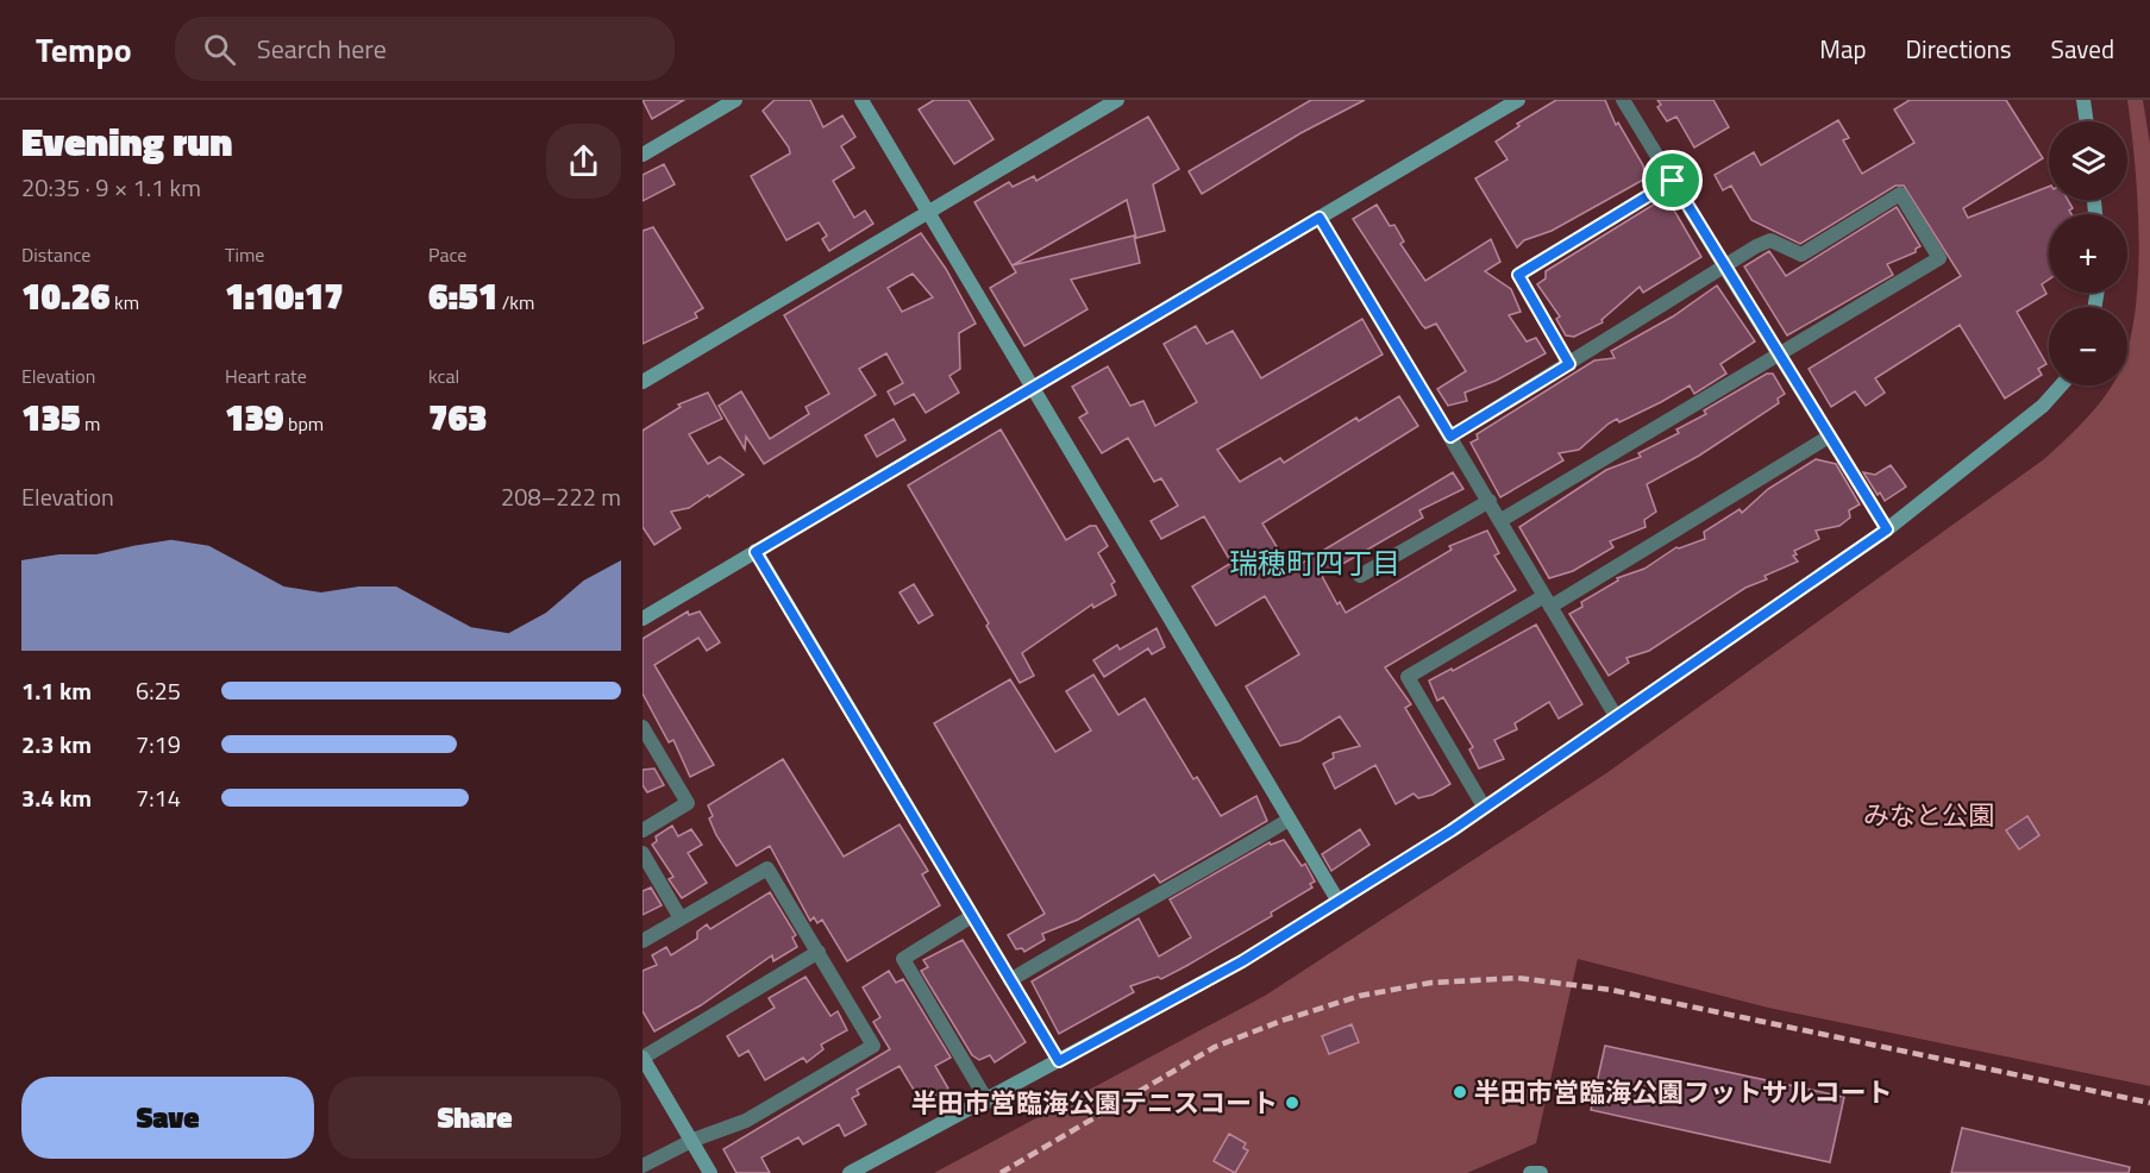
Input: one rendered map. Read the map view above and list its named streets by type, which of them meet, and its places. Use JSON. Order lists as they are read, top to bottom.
{
  "districts": ["瑞穂町四丁目"],
  "parks": ["みなと公園"],
  "places": ["半田市営臨海公園フットサルコート", "半田市営臨海公園テニスコート"],
  "page": {
    "header": "Tempo",
    "search": "Search here",
    "nav": ["Map", "Directions", "Saved"],
    "heading": ["Evening run", "20:35 · 9 × 1.1 km"],
    "map_buttons": ["+", "−"],
    "stats": [
      ["Distance", "10.26 km"],
      ["Time", "1:10:17"],
      ["Pace", "6:51 /km"],
      ["Elevation", "135 m"],
      ["Heart rate", "139 bpm"],
      ["kcal", "763"]
    ],
    "chart": ["Elevation", "208–222 m"],
    "list": [
      {
        "name": "1.1 km",
        "note": "6:25"
      },
      {
        "name": "2.3 km",
        "note": "7:19"
      },
      {
        "name": "3.4 km",
        "note": "7:14"
      }
    ],
    "buttons": ["Save", "Share"]
  }
}
